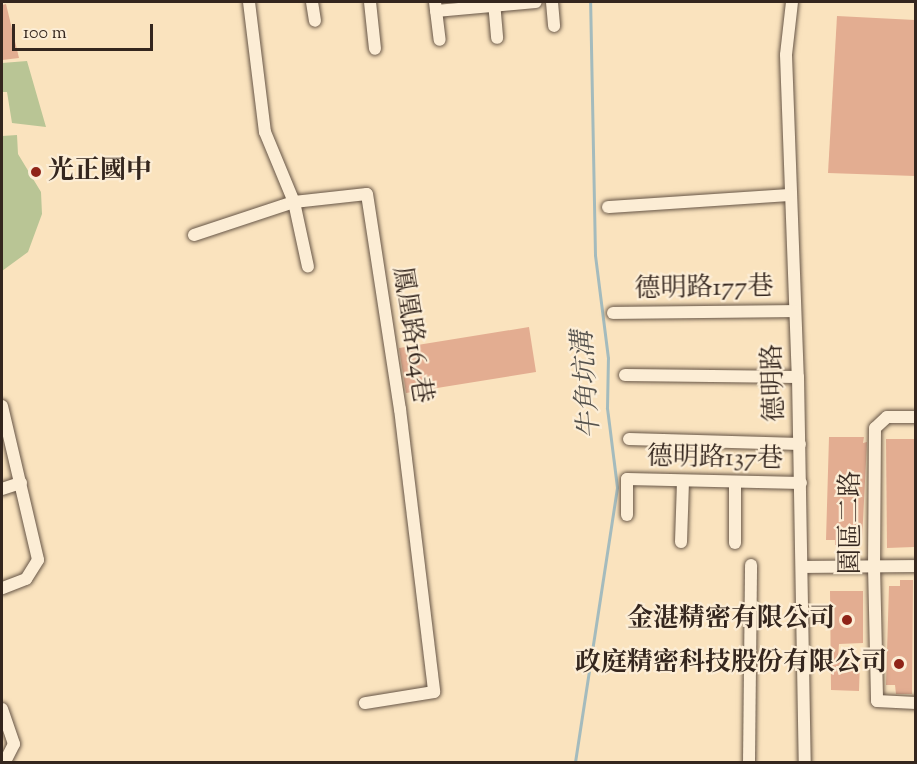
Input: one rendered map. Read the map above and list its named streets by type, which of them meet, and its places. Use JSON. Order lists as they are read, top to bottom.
{
  "streets": {
    "street": [
      "德明路177巷",
      "鳳凰路164巷",
      "德明路",
      "德明路137巷",
      "園區二路"
    ]
  },
  "crossings": [
    ["德明路177巷", "德明路"],
    ["德明路", "德明路137巷"]
  ],
  "water": ["牛角坑溝"],
  "places": ["光正國中", "金湛精密有限公司", "政庭精密科技股份有限公司"],
  "scale_bar": "100 m"
}
